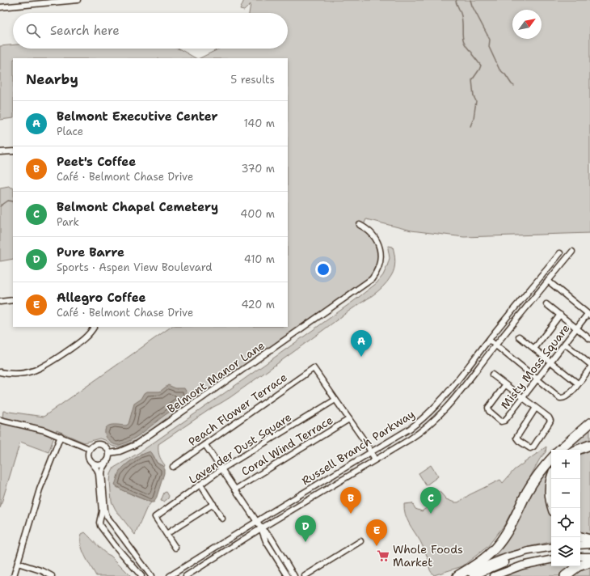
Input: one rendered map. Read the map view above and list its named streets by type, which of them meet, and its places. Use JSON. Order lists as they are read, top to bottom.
{
  "streets": {
    "street": [
      "Misty Moss Square",
      "Belmont Manor Lane",
      "Peach Flower Terrace",
      "Coral Wind Terrace",
      "Russell Branch Parkway",
      "Lavender Dust Square"
    ]
  },
  "crossings": [
    ["Peach Flower Terrace", "Lavender Dust Square"]
  ],
  "places": {
    "supermarket": ["Whole Foods Market"]
  },
  "north": "top right",
  "page": {
    "search": "Search here",
    "heading": ["Nearby", "5 results"],
    "list": [
      {
        "mark": "A",
        "name": "Belmont Executive Center",
        "note": "Place",
        "value": "140 m"
      },
      {
        "mark": "B",
        "name": "Peet's Coffee",
        "note": "Café · Belmont Chase Drive",
        "value": "370 m"
      },
      {
        "mark": "C",
        "name": "Belmont Chapel Cemetery",
        "note": "Park",
        "value": "400 m"
      },
      {
        "mark": "D",
        "name": "Pure Barre",
        "note": "Sports · Aspen View Boulevard",
        "value": "410 m"
      },
      {
        "mark": "E",
        "name": "Allegro Coffee",
        "note": "Café · Belmont Chase Drive",
        "value": "420 m"
      }
    ],
    "pins": [
      "A",
      "B",
      "C",
      "D",
      "E"
    ],
    "map_buttons": ["+", "−"]
  }
}
